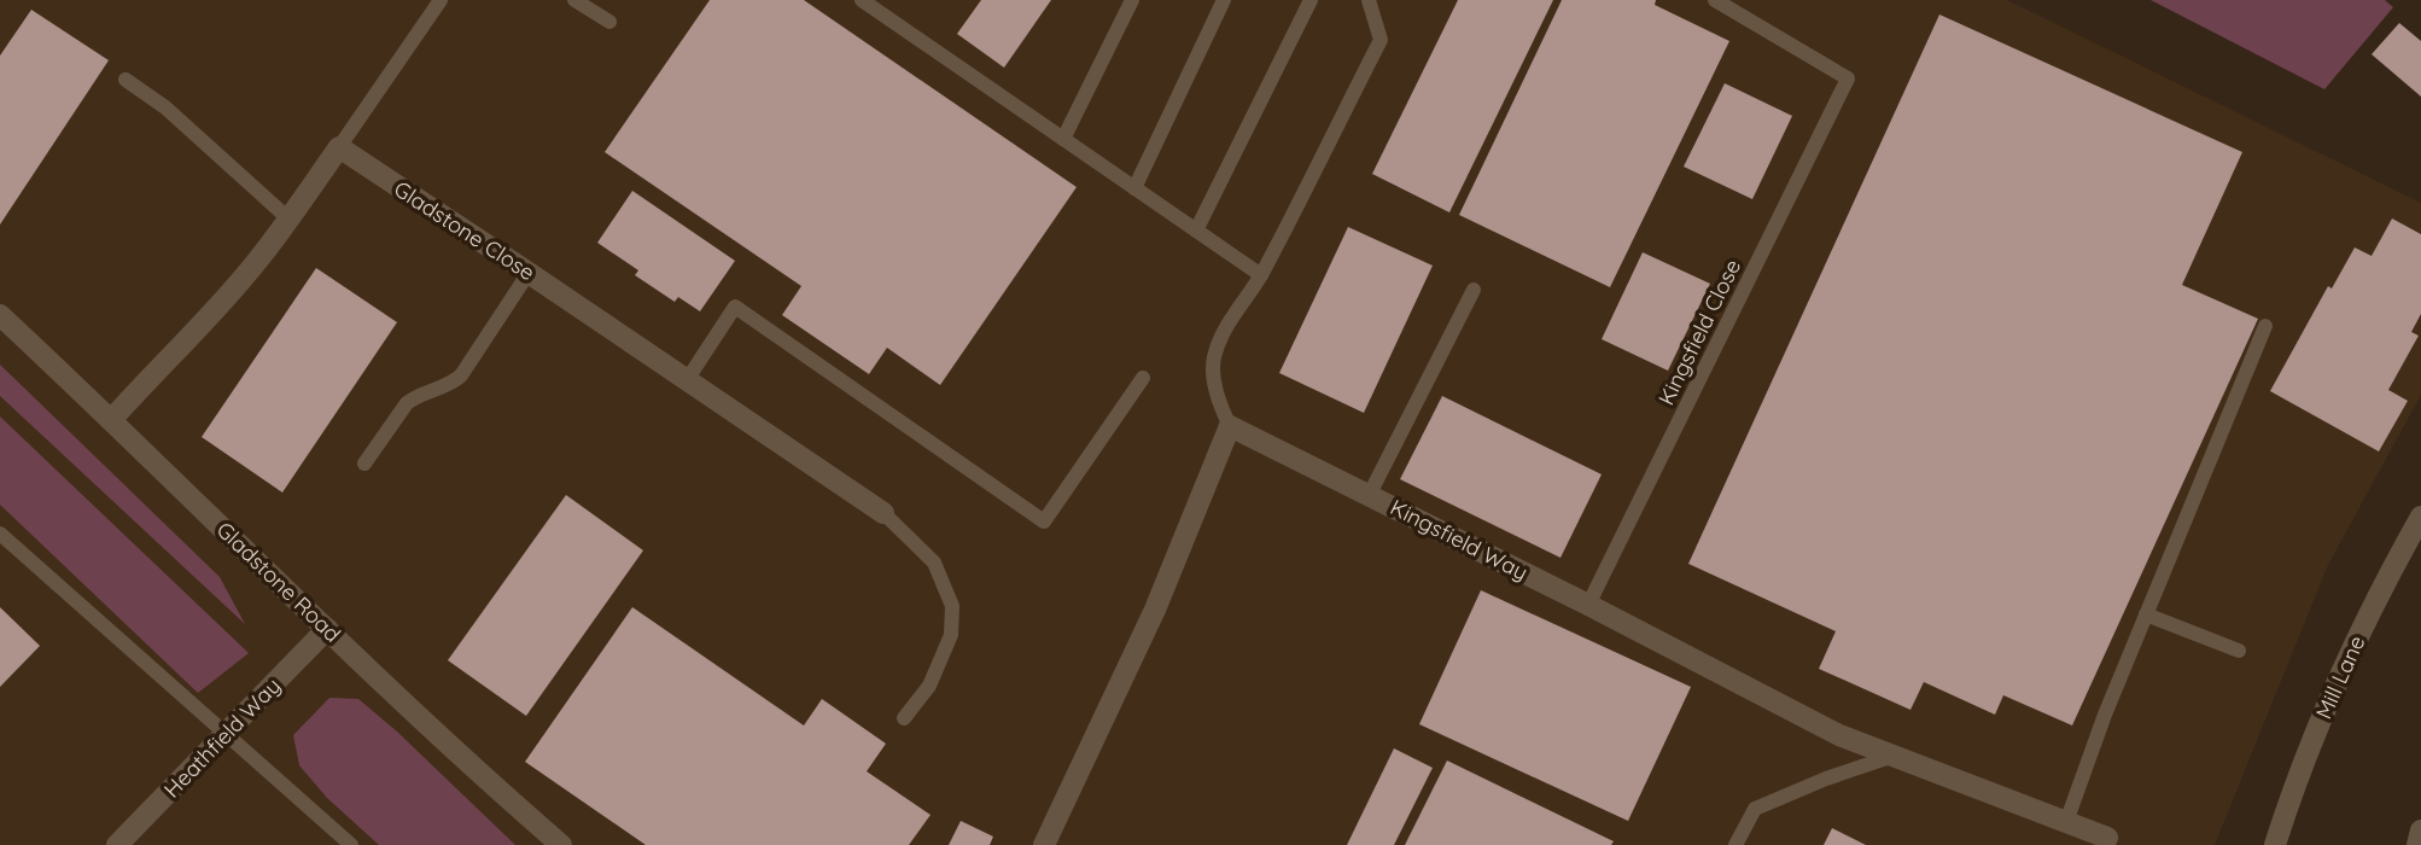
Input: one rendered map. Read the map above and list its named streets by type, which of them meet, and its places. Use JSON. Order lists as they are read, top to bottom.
{
  "streets": {
    "street": [
      "Gladstone Close",
      "Kingsfield Way",
      "Gladstone Road",
      "Mill Lane",
      "Heathfield Way"
    ],
    "lane": ["Kingsfield Close"]
  },
  "crossings": [
    ["Kingsfield Close", "Kingsfield Way"],
    ["Gladstone Road", "Heathfield Way"]
  ]
}
